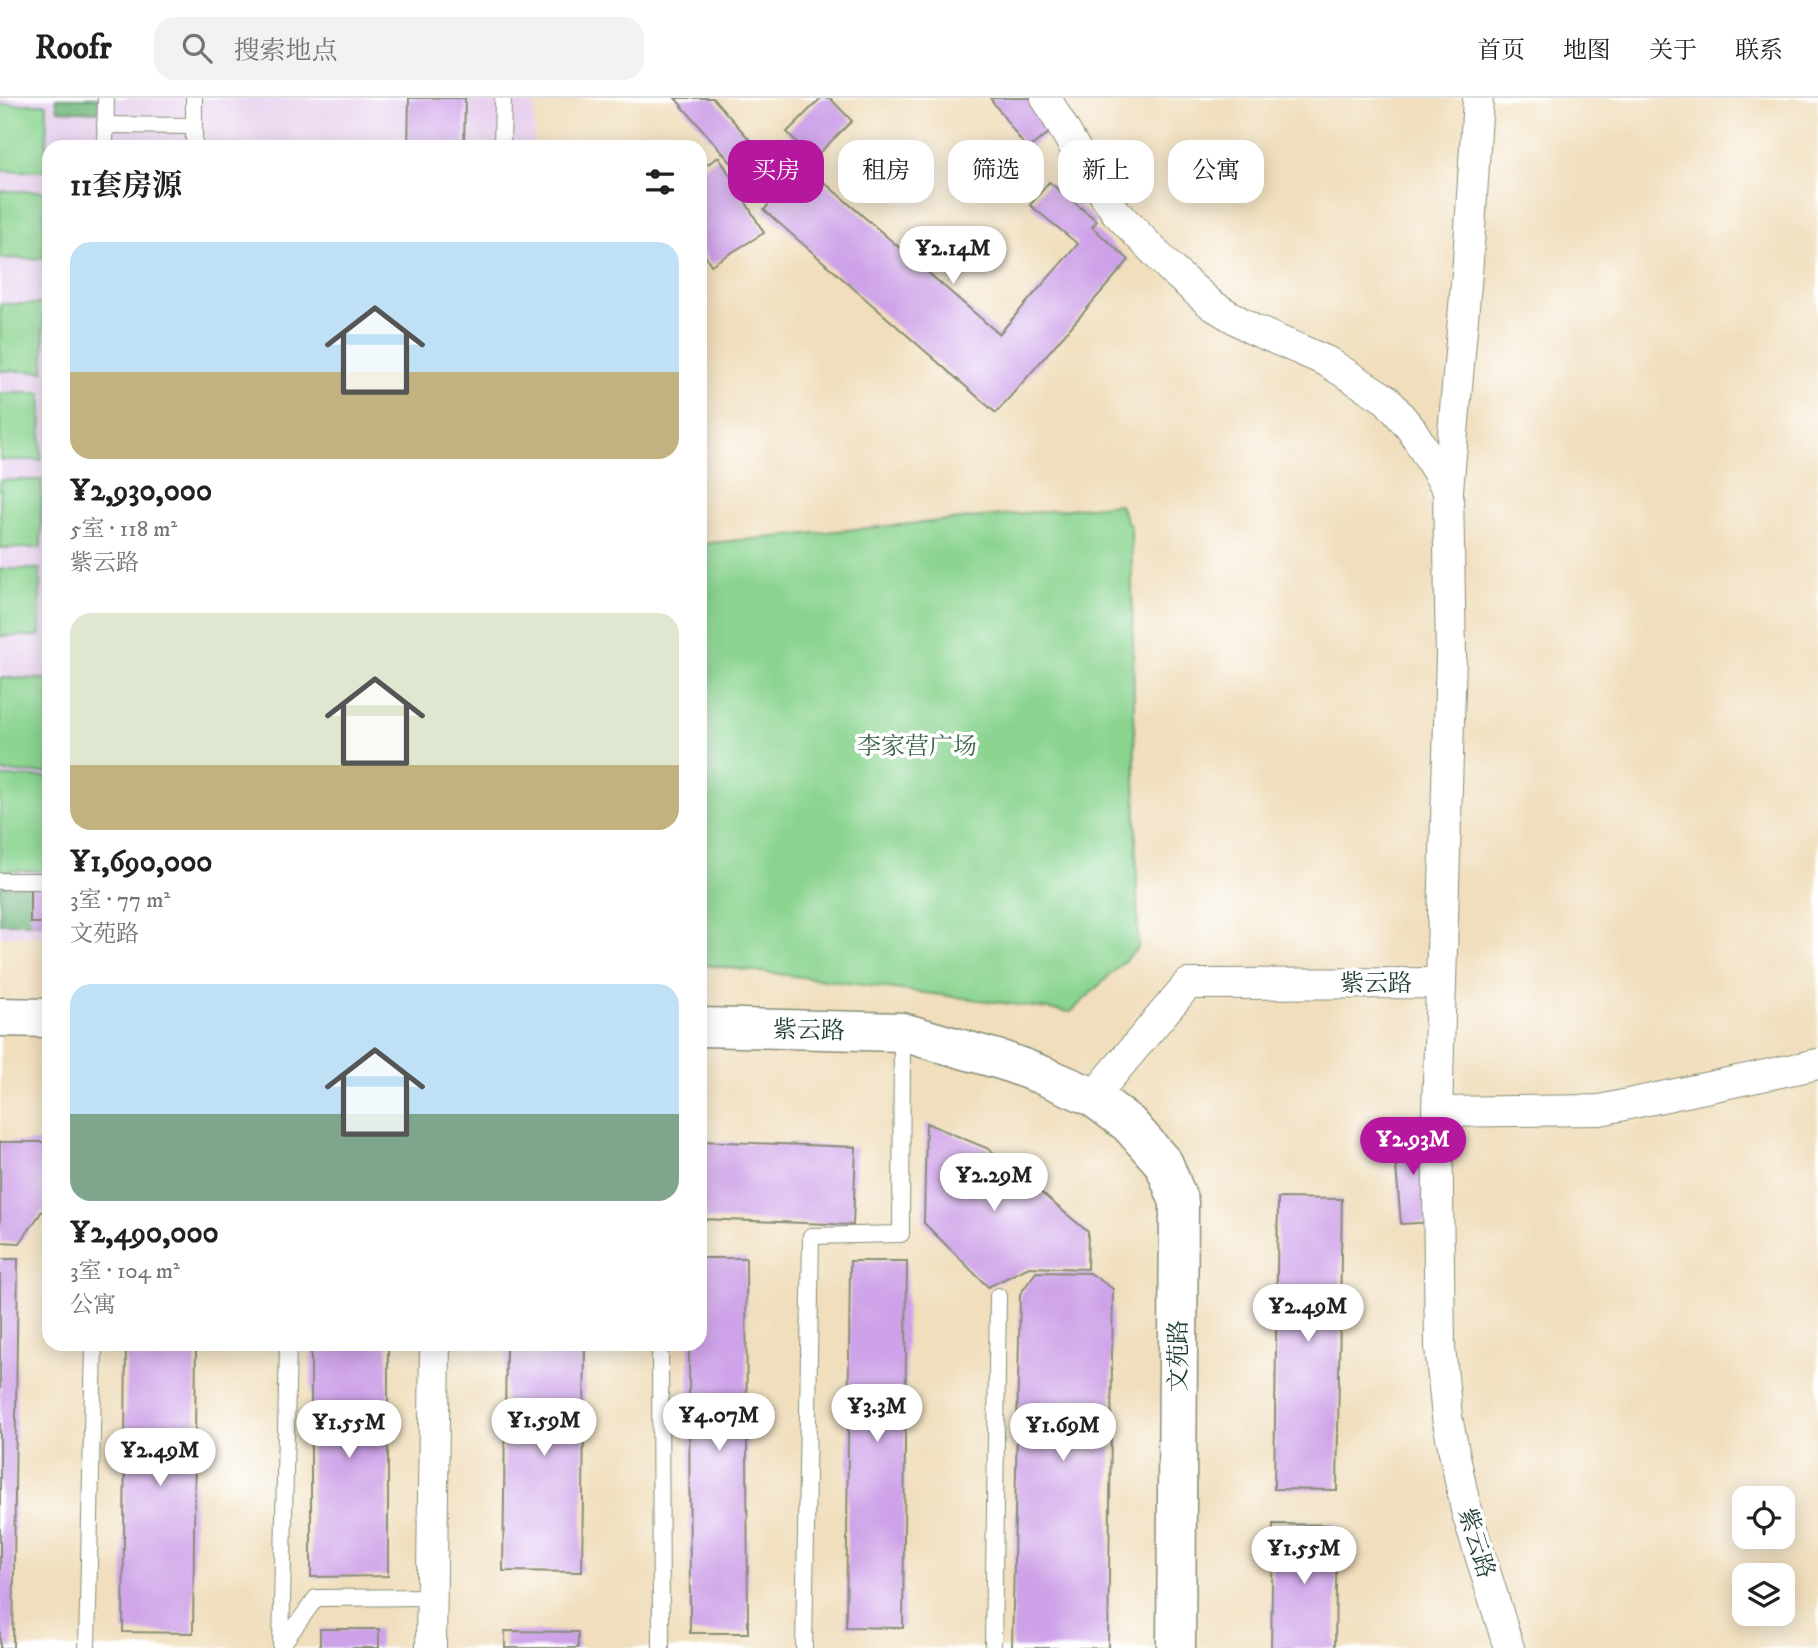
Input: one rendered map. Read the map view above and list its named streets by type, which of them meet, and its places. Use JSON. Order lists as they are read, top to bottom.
{
  "streets": {
    "street": ["紫云路", "文苑路"]
  },
  "crossings": [
    ["紫云路", "文苑路"]
  ],
  "parks": ["李家营广场"],
  "page": {
    "header": "Roofr",
    "search": "搜索地点",
    "nav": [
      "首页",
      "地图",
      "关于",
      "联系"
    ],
    "chip": [
      "买房",
      "租房",
      "筛选",
      "新上",
      "公寓"
    ],
    "heading": "11套房源",
    "list": [
      {
        "name": "¥2,930,000",
        "note": "5室 · 118 m² · 紫云路"
      },
      {
        "name": "¥1,690,000",
        "note": "3室 · 77 m² · 文苑路"
      },
      {
        "name": "¥2,490,000",
        "note": "3室 · 104 m² · 公寓"
      }
    ],
    "price": [
      "¥2.14M",
      "¥2.93M",
      "¥2.29M",
      "¥2.49M",
      "¥3.3M",
      "¥4.07M",
      "¥1.59M",
      "¥1.55M",
      "¥1.69M",
      "¥2.49M",
      "¥1.55M"
    ]
  }
}
